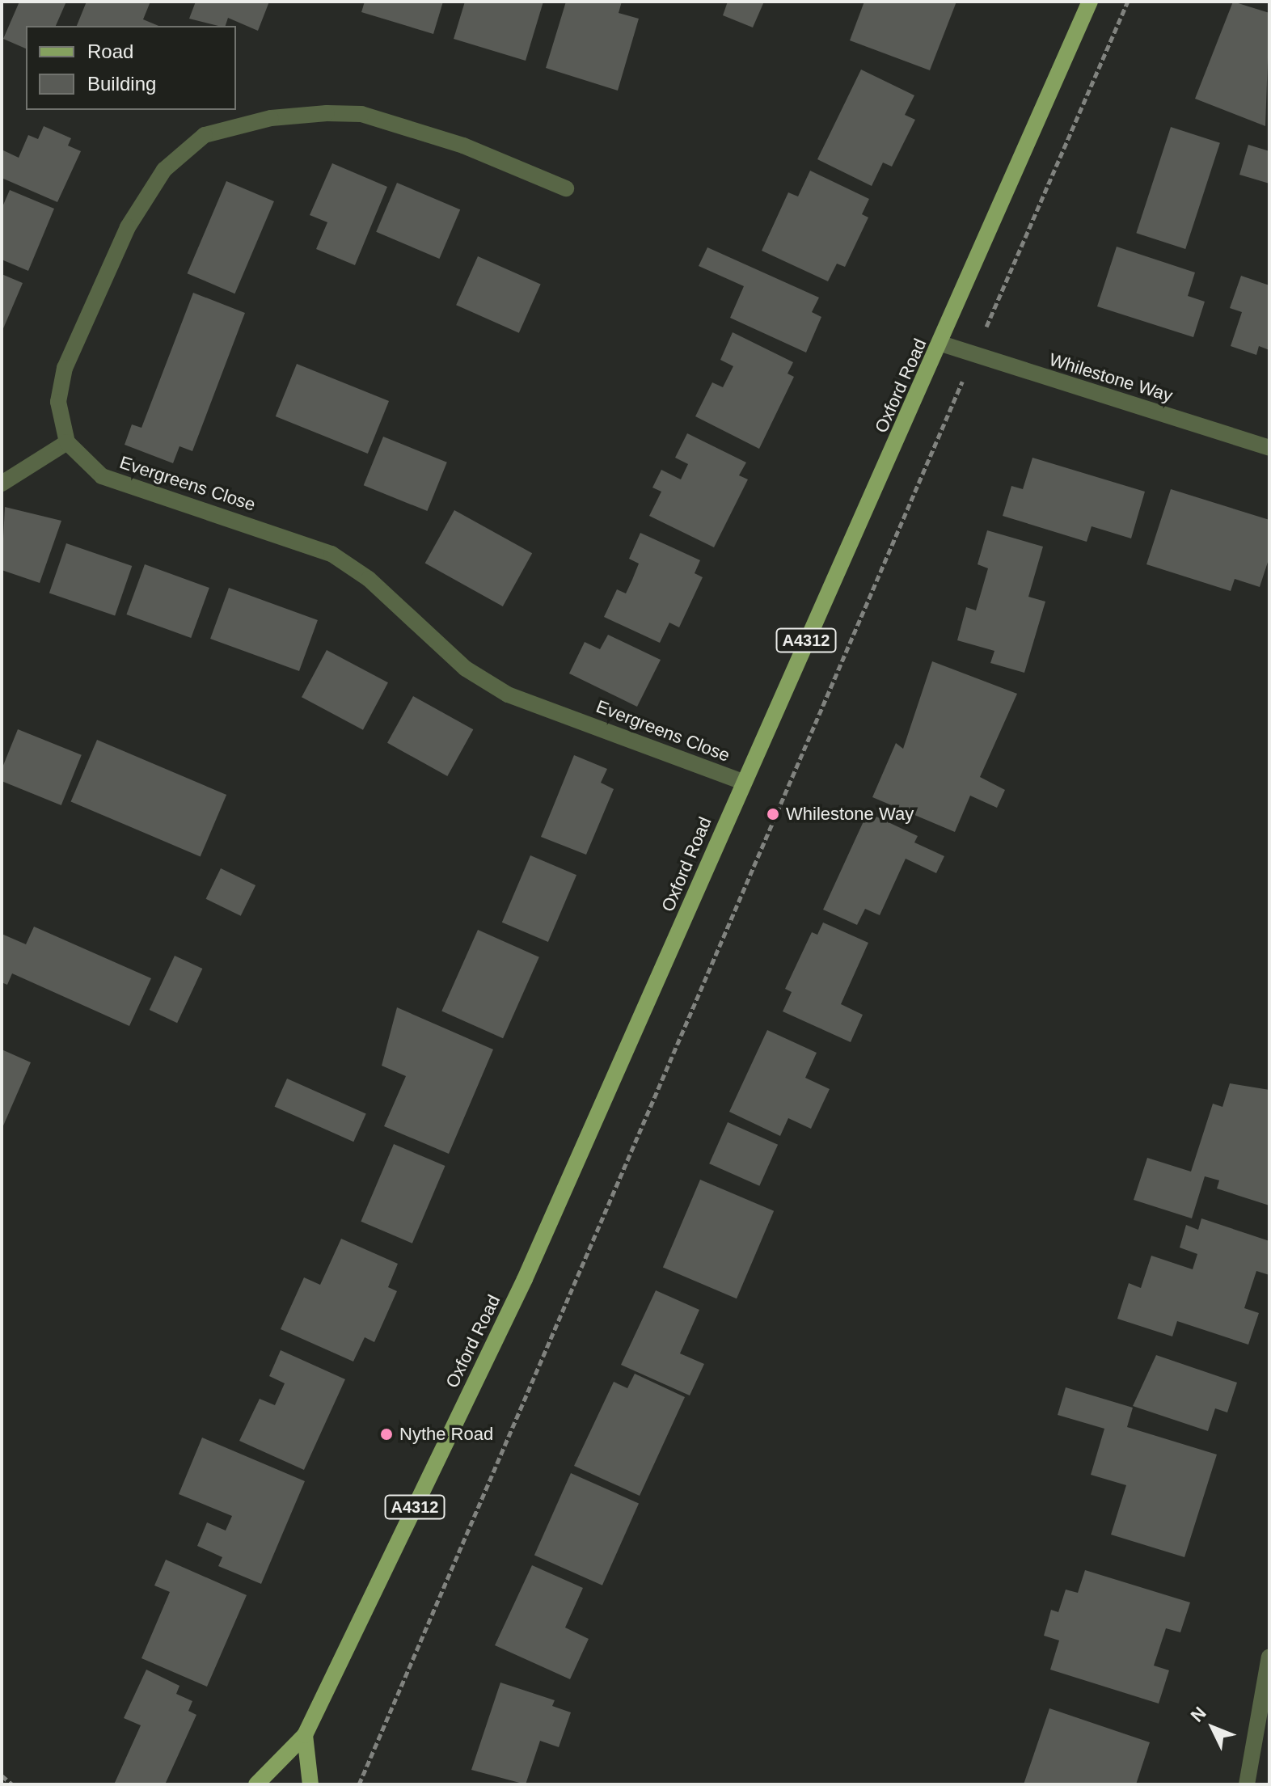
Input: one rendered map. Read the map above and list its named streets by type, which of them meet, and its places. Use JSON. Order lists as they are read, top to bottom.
{
  "streets": {
    "main road": ["Oxford Road", "A4312"],
    "street": ["Whilestone Way", "Evergreens Close"]
  },
  "crossings": [
    ["Whilestone Way", "Oxford Road"],
    ["Oxford Road", "Evergreens Close"]
  ],
  "places": ["Whilestone Way", "Nythe Road"],
  "legend": ["Road", "Building"],
  "north": "top left"
}
